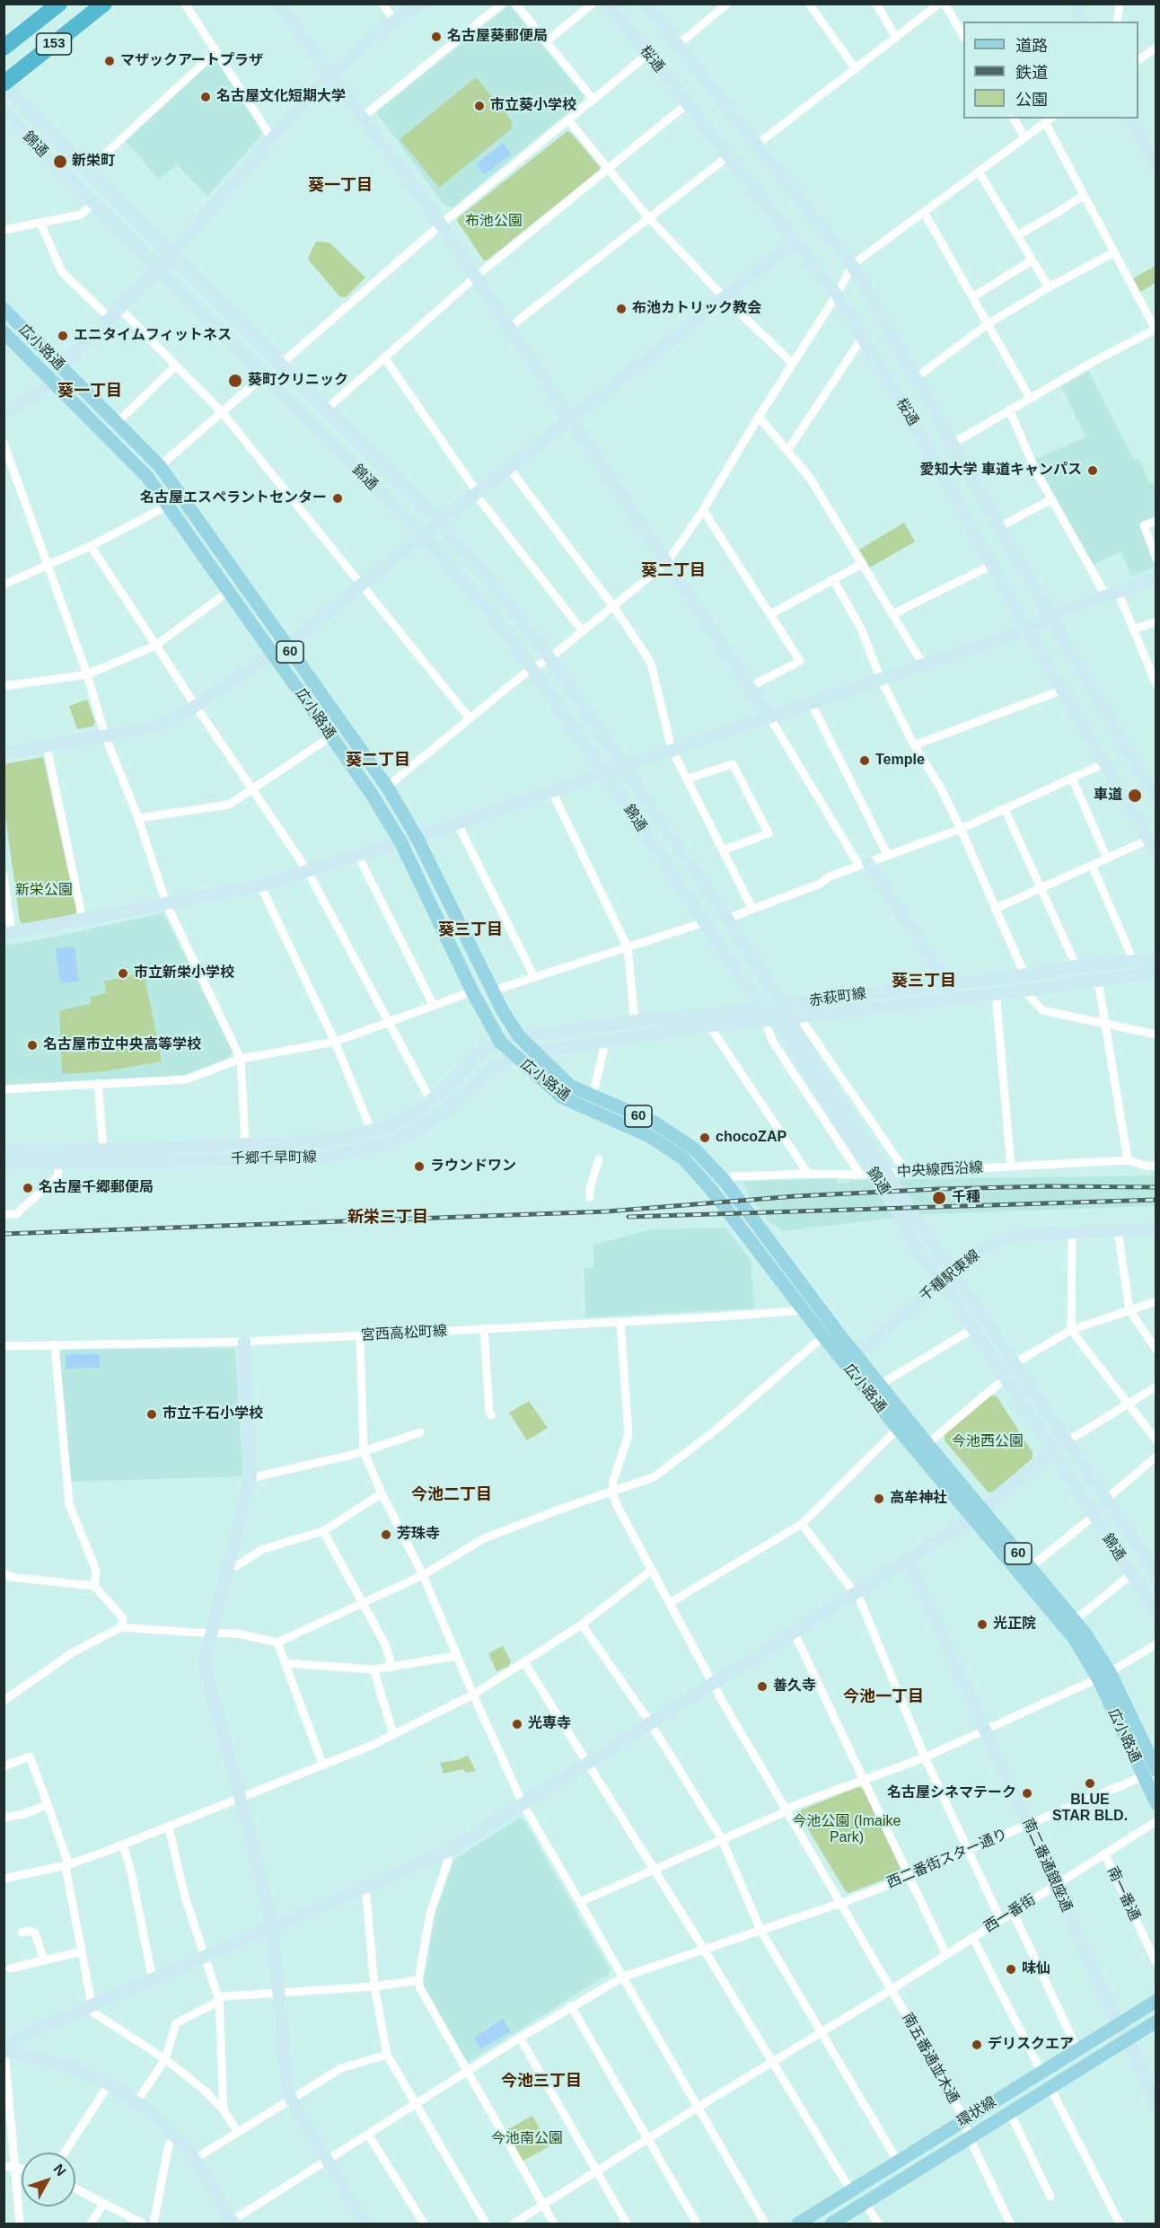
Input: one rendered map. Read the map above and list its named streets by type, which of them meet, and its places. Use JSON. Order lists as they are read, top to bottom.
{
  "streets": {
    "highway": ["153"],
    "main road": ["広小路通", "60", "環状線"],
    "street": [
      "桜通",
      "錦通",
      "赤萩町線",
      "千郷千早町線",
      "中央線西沿線",
      "千種駅東線",
      "宮西高松町線",
      "西二番街スター通り",
      "南二番通銀座通",
      "南一番通",
      "西一番街",
      "南五番通並木通"
    ]
  },
  "crossings": [
    ["153", "錦通"],
    ["錦通", "赤萩町線"],
    ["錦通", "千種駅東線"],
    ["広小路通", "赤萩町線"],
    ["広小路通", "千郷千早町線"],
    ["広小路通", "中央線西沿線"],
    ["広小路通", "千種駅東線"],
    ["広小路通", "宮西高松町線"],
    ["広小路通", "西二番街スター通り"],
    ["赤萩町線", "千郷千早町線"],
    ["西二番街スター通り", "南二番通銀座通"],
    ["西二番街スター通り", "南五番通並木通"],
    ["南二番通銀座通", "西一番街"],
    ["南二番通銀座通", "環状線"],
    ["南一番通", "西一番街"],
    ["西一番街", "南五番通並木通"],
    ["南五番通並木通", "環状線"]
  ],
  "districts": [
    "葵一丁目",
    "葵一丁目",
    "葵二丁目",
    "葵二丁目",
    "葵三丁目",
    "葵三丁目",
    "新栄三丁目",
    "今池二丁目",
    "今池一丁目",
    "今池三丁目"
  ],
  "parks": [
    "布池公園",
    "新栄公園",
    "今池西公園",
    "今池公園 (Imaike Park)",
    "今池南公園"
  ],
  "places": [
    "名古屋葵郵便局",
    "マザックアートプラザ",
    "名古屋文化短期大学",
    "市立葵小学校",
    "新栄町",
    "布池カトリック教会",
    "エニタイムフィットネス",
    "葵町クリニック",
    "愛知大学 車道キャンパス",
    "名古屋エスペラントセンター",
    "Temple",
    "車道",
    "市立新栄小学校",
    "名古屋市立中央高等学校",
    "chocoZAP",
    "ラウンドワン",
    "名古屋千郷郵便局",
    "千種",
    "市立千石小学校",
    "高牟神社",
    "芳珠寺",
    "光正院",
    "善久寺",
    "光専寺",
    "BLUE STAR BLD.",
    "名古屋シネマテーク",
    "味仙",
    "デリスクエア"
  ],
  "legend": ["道路", "鉄道", "公園"],
  "north": "top right"
}
